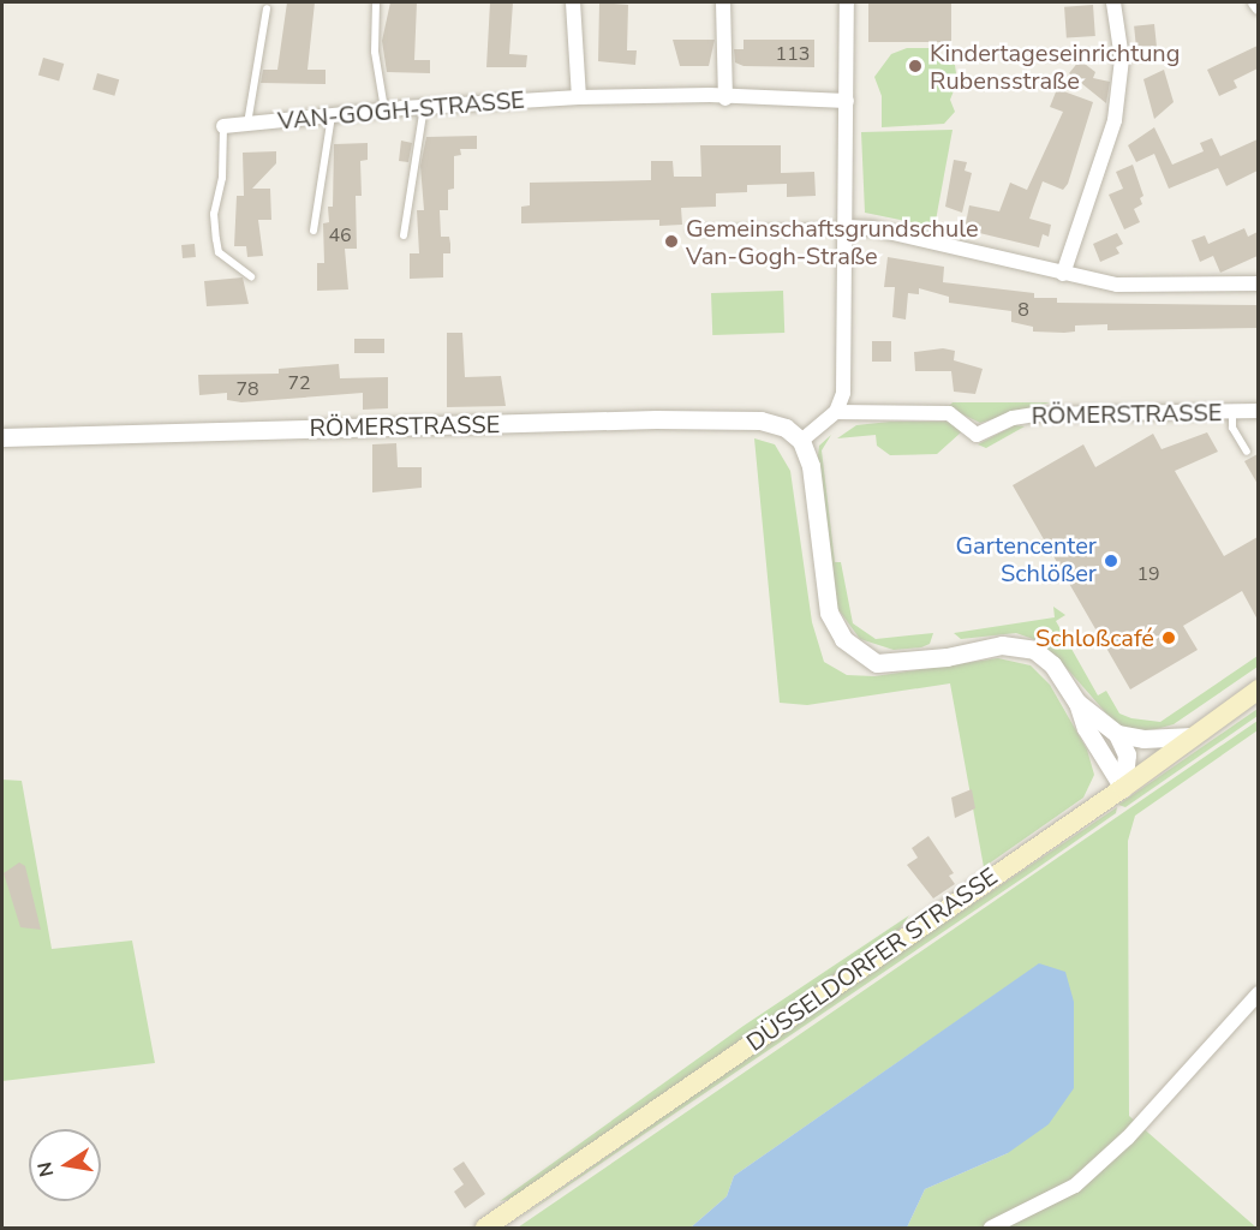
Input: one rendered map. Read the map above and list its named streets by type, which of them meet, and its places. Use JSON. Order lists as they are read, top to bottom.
{
  "streets": {
    "main road": ["DÜSSELDORFER STRASSE"],
    "street": ["VAN-GOGH-STRASSE", "RÖMERSTRASSE"]
  },
  "places": [
    "Kindertageseinrichtung Rubensstraße",
    "Gemeinschaftsgrundschule Van-Gogh-Straße",
    "Gartencenter Schlößer",
    "Schloßcafé"
  ],
  "house_numbers": [
    "113",
    "46",
    "8",
    "72",
    "78",
    "19"
  ],
  "north": "left"
}
